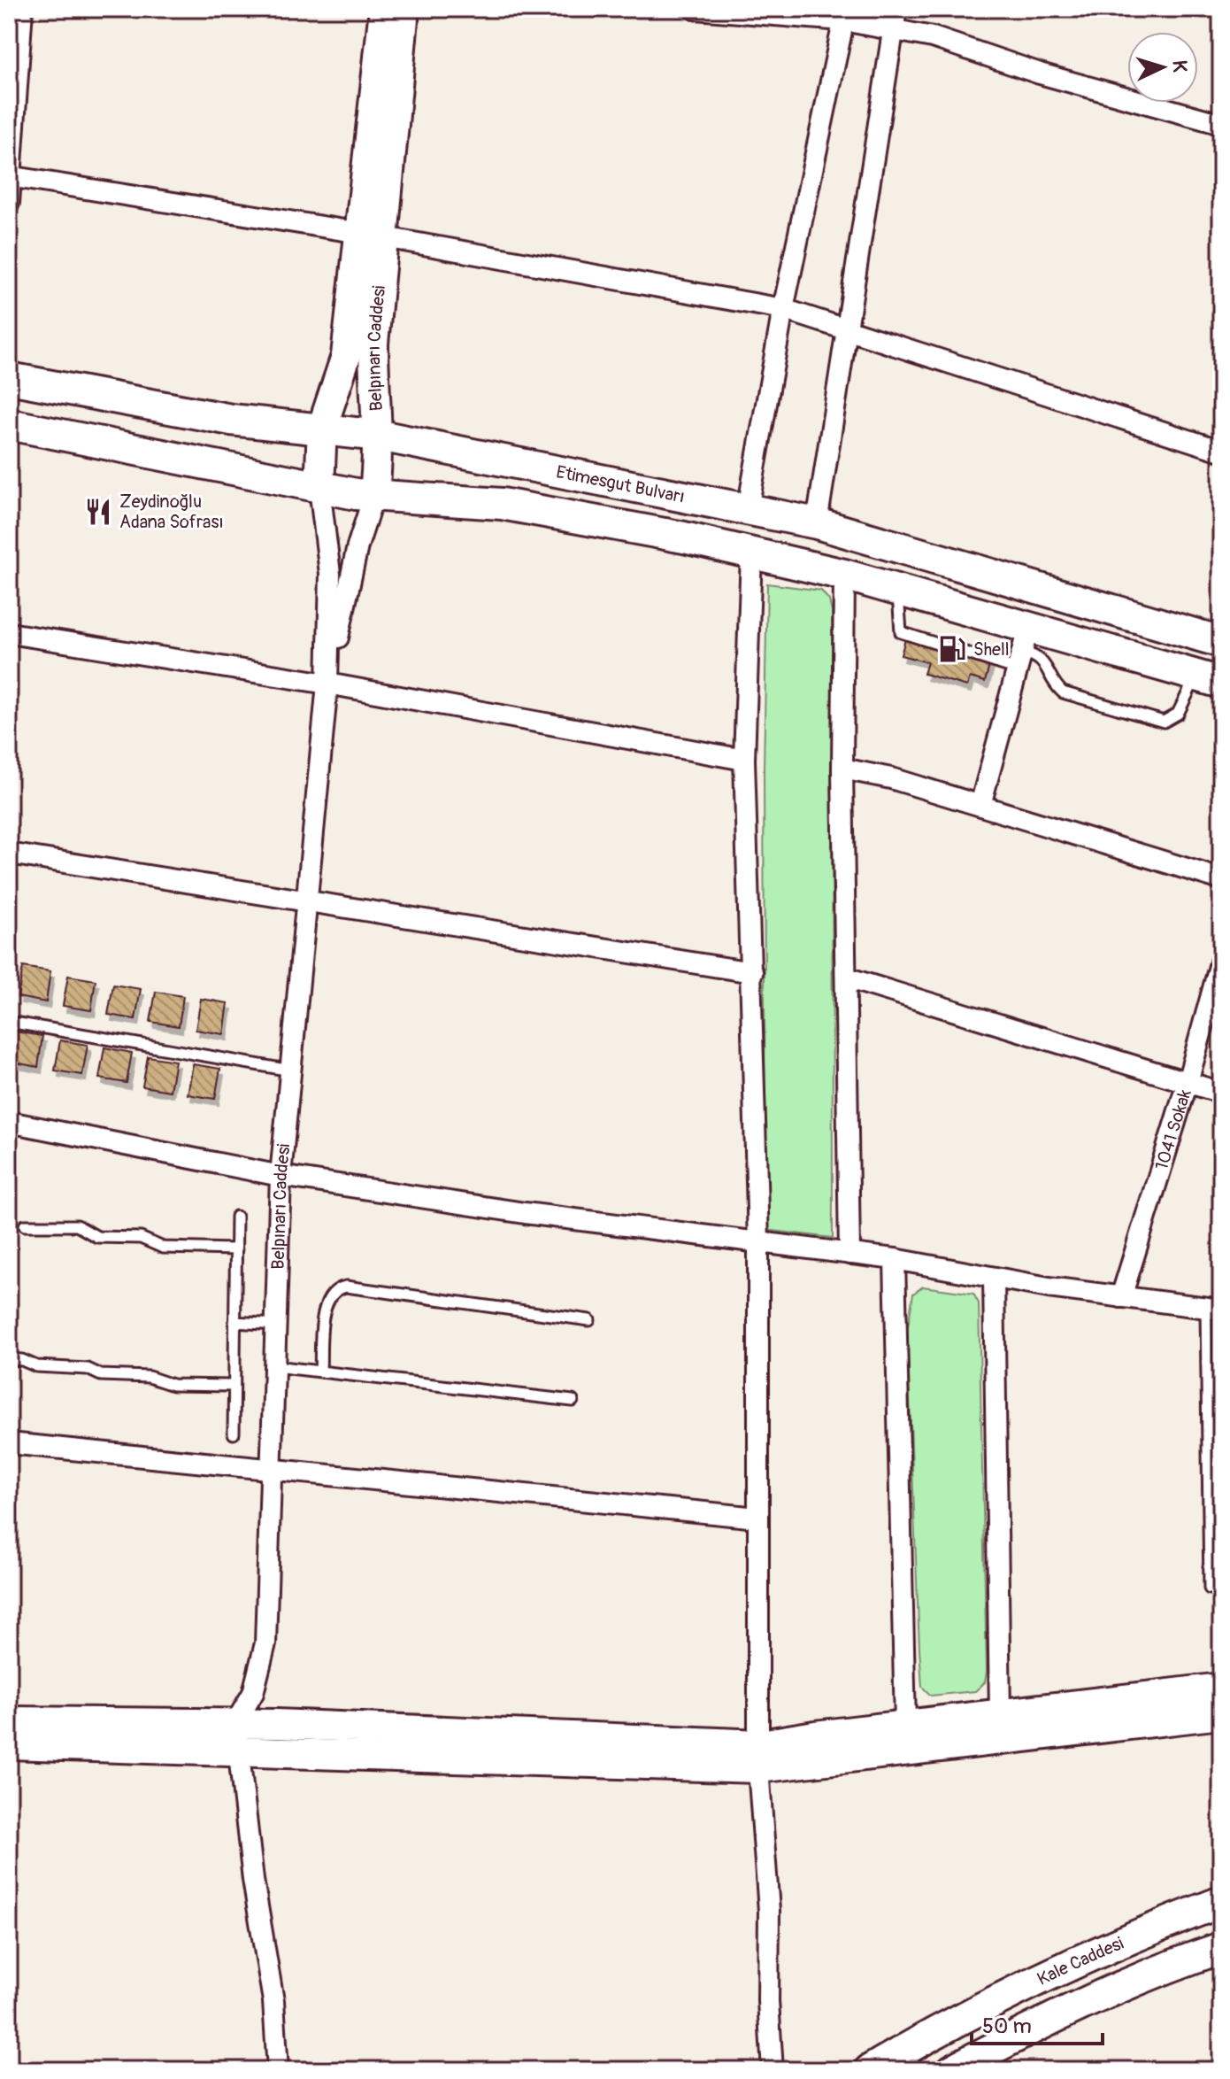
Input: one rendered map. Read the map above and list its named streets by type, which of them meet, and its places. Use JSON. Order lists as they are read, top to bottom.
{
  "streets": {
    "main road": ["Belpınarı Caddesi", "Etimesgut Bulvarı", "Kale Caddesi"],
    "street": ["1041 Sokak"]
  },
  "crossings": [
    ["Belpınarı Caddesi", "Etimesgut Bulvarı"]
  ],
  "places": {
    "restaurant": ["Zeydinoğlu Adana Sofrası"],
    "fuel station": ["Shell"]
  },
  "scale_bar": "50 m",
  "north": "right"
}
